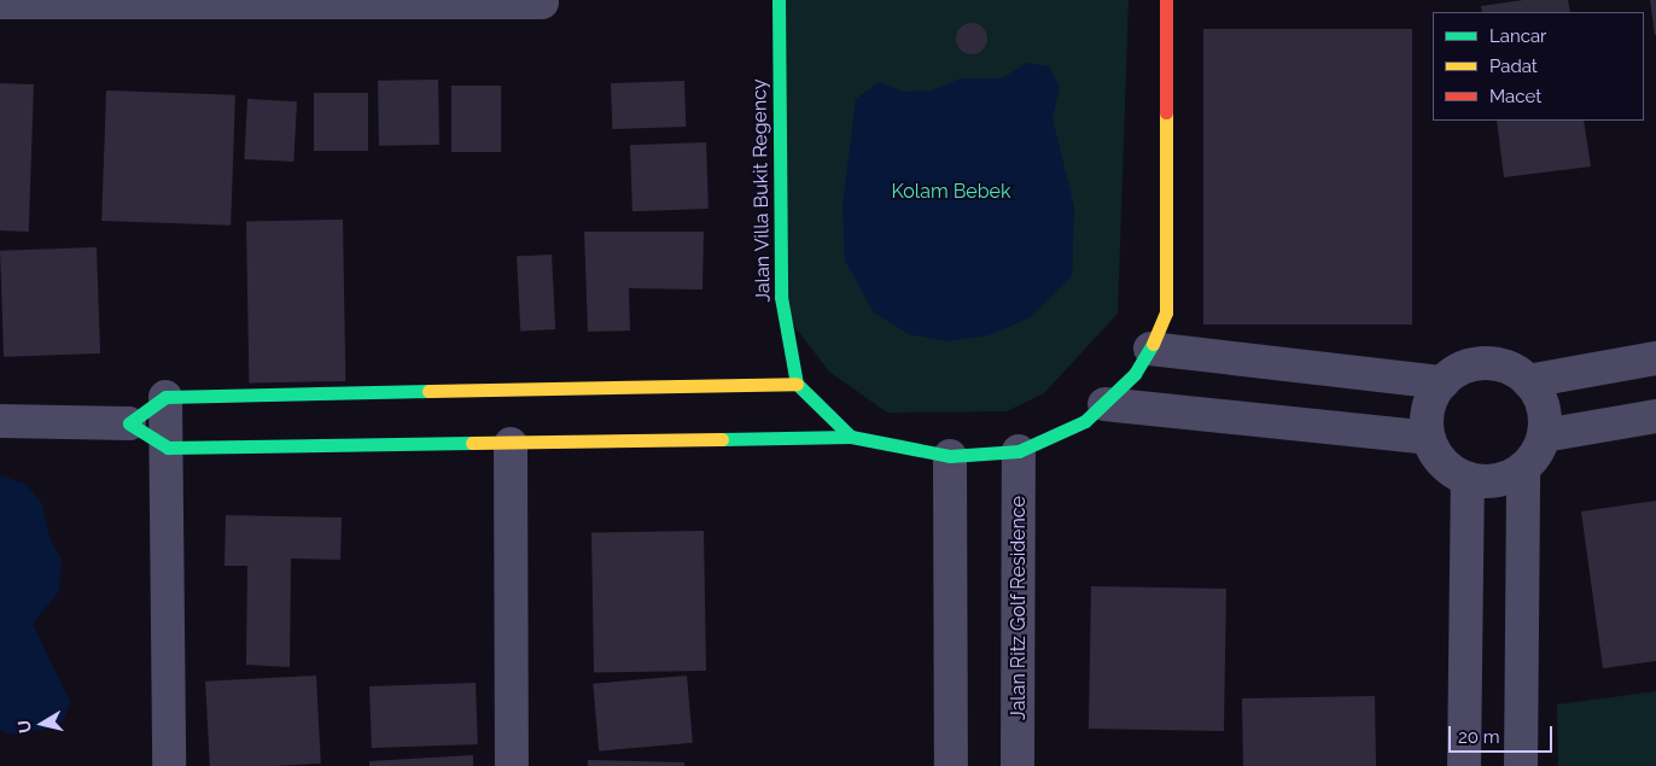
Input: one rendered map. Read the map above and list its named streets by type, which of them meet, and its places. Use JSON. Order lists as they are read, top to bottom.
{
  "streets": {
    "street": ["Jalan Villa Bukit Regency", "Jalan Ritz Golf Residence"]
  },
  "parks": ["Kolam Bebek"],
  "legend": ["Lancar", "Padat", "Macet"],
  "scale_bar": "20 m",
  "north": "left"
}
